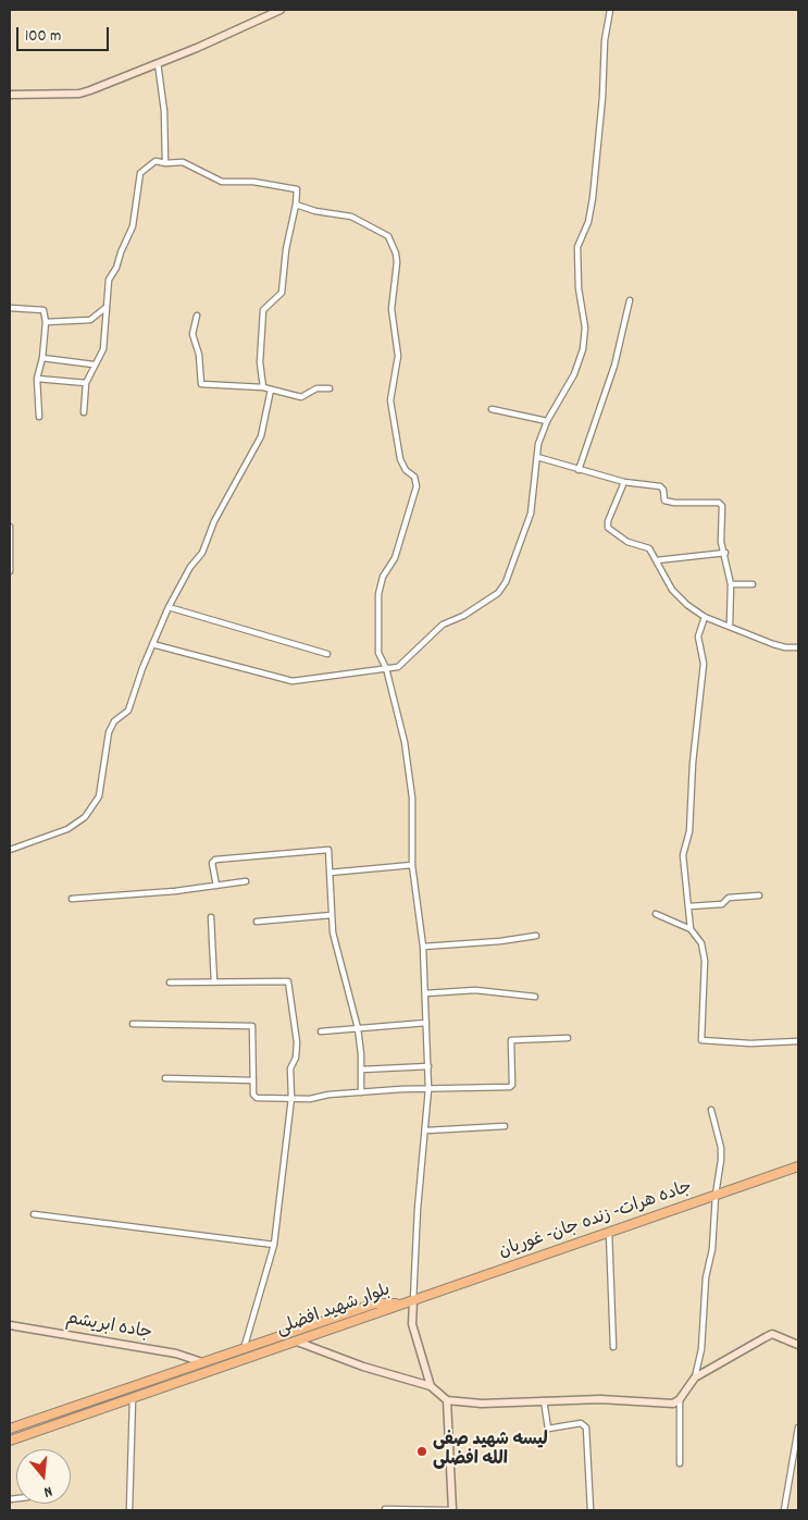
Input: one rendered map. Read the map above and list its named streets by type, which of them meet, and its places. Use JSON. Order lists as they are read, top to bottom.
{
  "streets": {
    "main road": ["جاده هرات- زنده جان- غوریان", "بلوار شهید افضلی", "جاده ابریشم"]
  },
  "crossings": [
    ["جاده هرات- زنده جان- غوریان", "بلوار شهید افضلی"],
    ["بلوار شهید افضلی", "جاده ابریشم"]
  ],
  "places": ["لیسه شهید صفی الله افضلی"],
  "scale_bar": "100 m",
  "north": "bottom"
}
